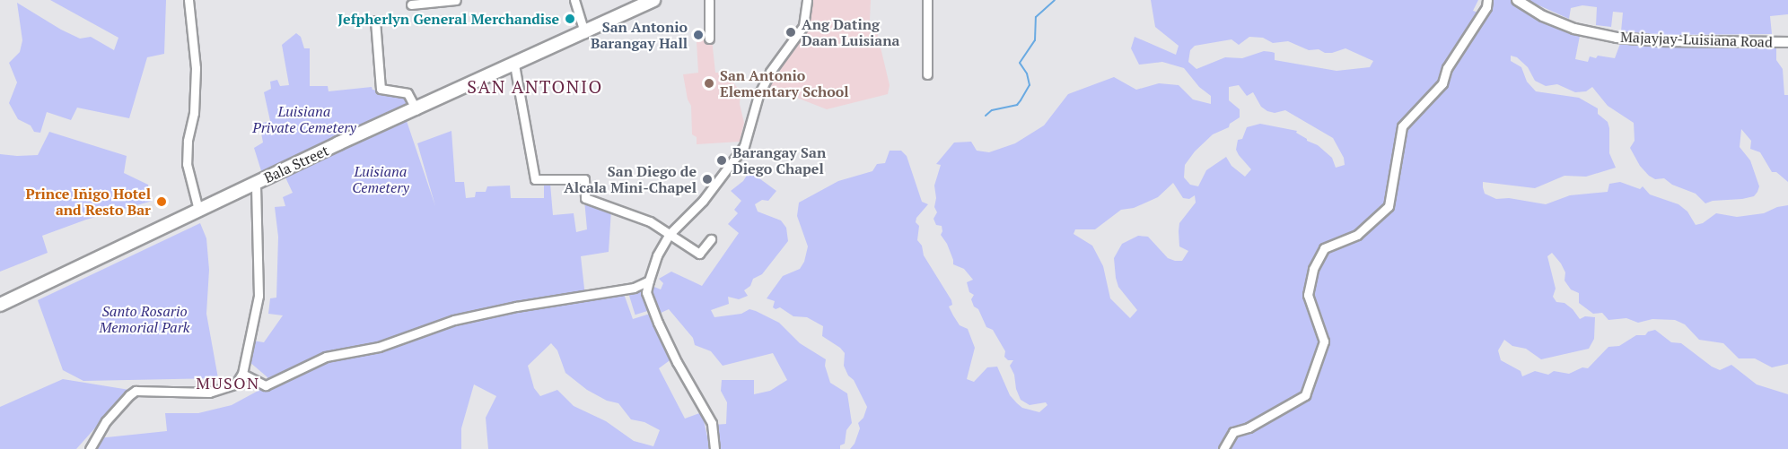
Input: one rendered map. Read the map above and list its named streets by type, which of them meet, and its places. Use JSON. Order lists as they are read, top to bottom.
{
  "streets": {
    "main road": ["Bala Street"],
    "street": ["Majayjay-Luisiana Road"]
  },
  "districts": ["SAN ANTONIO", "MUSON"],
  "parks": ["Luisiana Private Cemetery", "Luisiana Cemetery", "Santo Rosario Memorial Park"],
  "places": [
    "Jefpherlyn General Merchandise",
    "Ang Dating Daan Luisiana",
    "San Antonio Barangay Hall",
    "San Antonio Elementary School",
    "Barangay San Diego Chapel",
    "San Diego de Alcala Mini-Chapel",
    "Prince Iñigo Hotel and Resto Bar"
  ]
}
